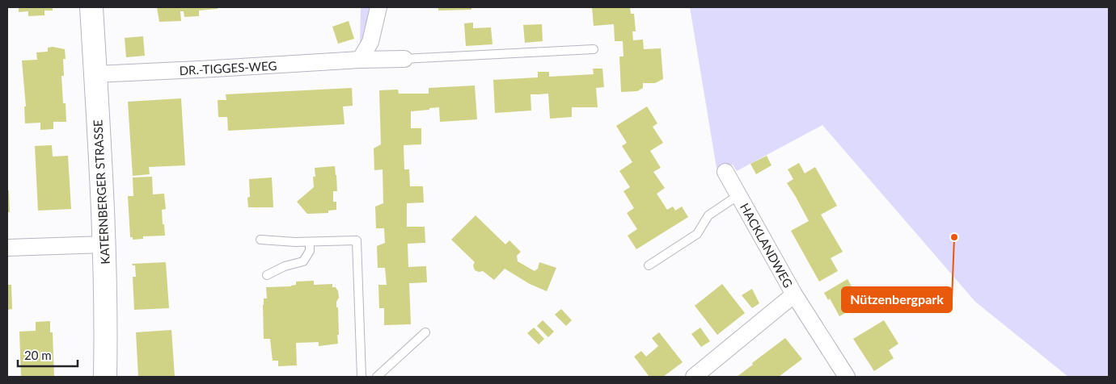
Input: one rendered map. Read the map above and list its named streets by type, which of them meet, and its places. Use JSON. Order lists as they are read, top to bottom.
{
  "streets": {
    "street": ["DR.-TIGGES-WEG", "KATERNBERGER STRASSE", "HACKLANDWEG"]
  },
  "crossings": [
    ["DR.-TIGGES-WEG", "KATERNBERGER STRASSE"]
  ],
  "places": ["Nützenbergpark"],
  "scale_bar": "20 m"
}
